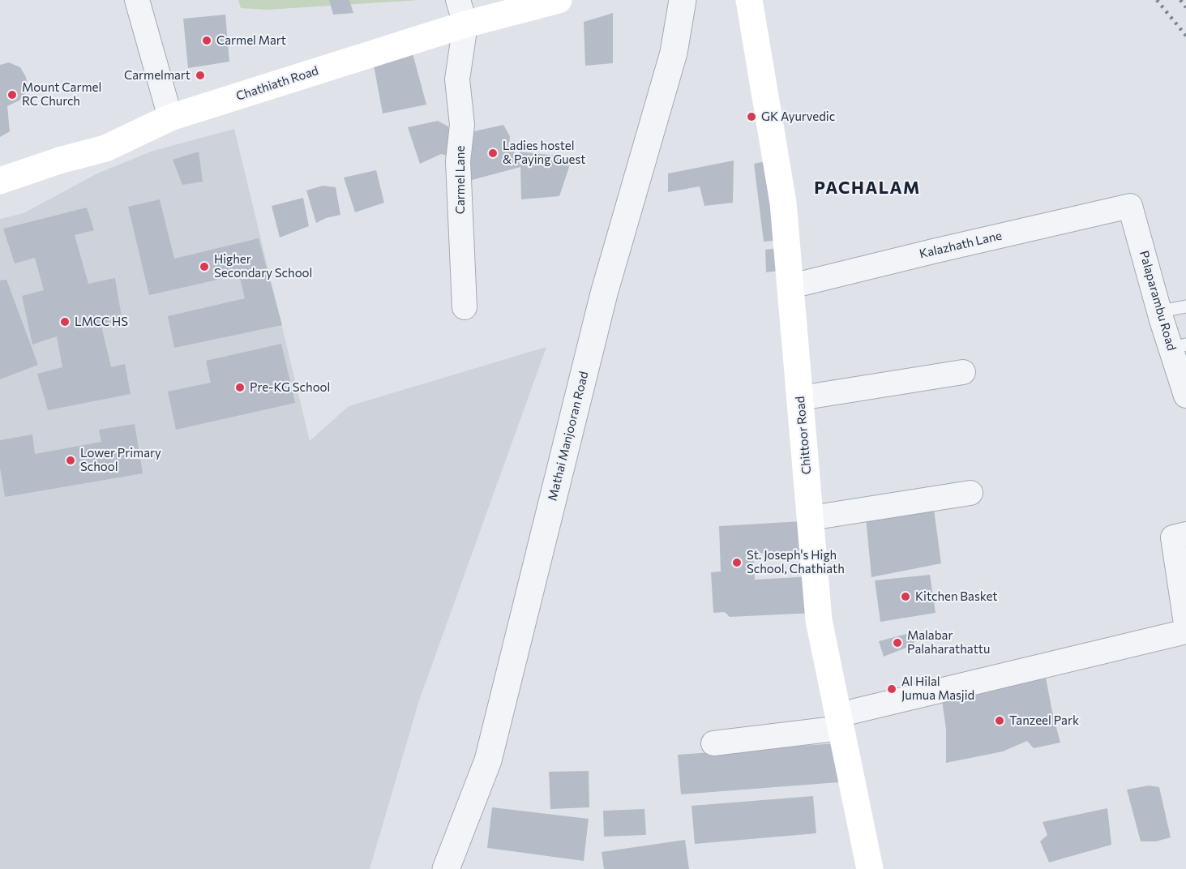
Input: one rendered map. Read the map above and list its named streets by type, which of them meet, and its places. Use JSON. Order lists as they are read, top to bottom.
{
  "streets": {
    "main road": ["Chathiath Road", "Chittoor Road"],
    "street": [
      "Carmel Lane",
      "Kalazhath Lane",
      "Palaparambu Road",
      "Mathai Manjooran Road"
    ]
  },
  "crossings": [
    ["Chathiath Road", "Carmel Lane"],
    ["Kalazhath Lane", "Palaparambu Road"],
    ["Kalazhath Lane", "Chittoor Road"]
  ],
  "districts": ["PACHALAM"],
  "places": [
    "Carmel Mart",
    "Carmelmart",
    "Mount Carmel RC Church",
    "GK Ayurvedic",
    "Ladies hostel & Paying Guest",
    "Higher Secondary School",
    "LMCC HS",
    "Pre-KG School",
    "Lower Primary School",
    "St. Joseph's High School, Chathiath",
    "Kitchen Basket",
    "Malabar Palaharathattu",
    "Al Hilal Jumua Masjid",
    "Tanzeel Park"
  ]
}
